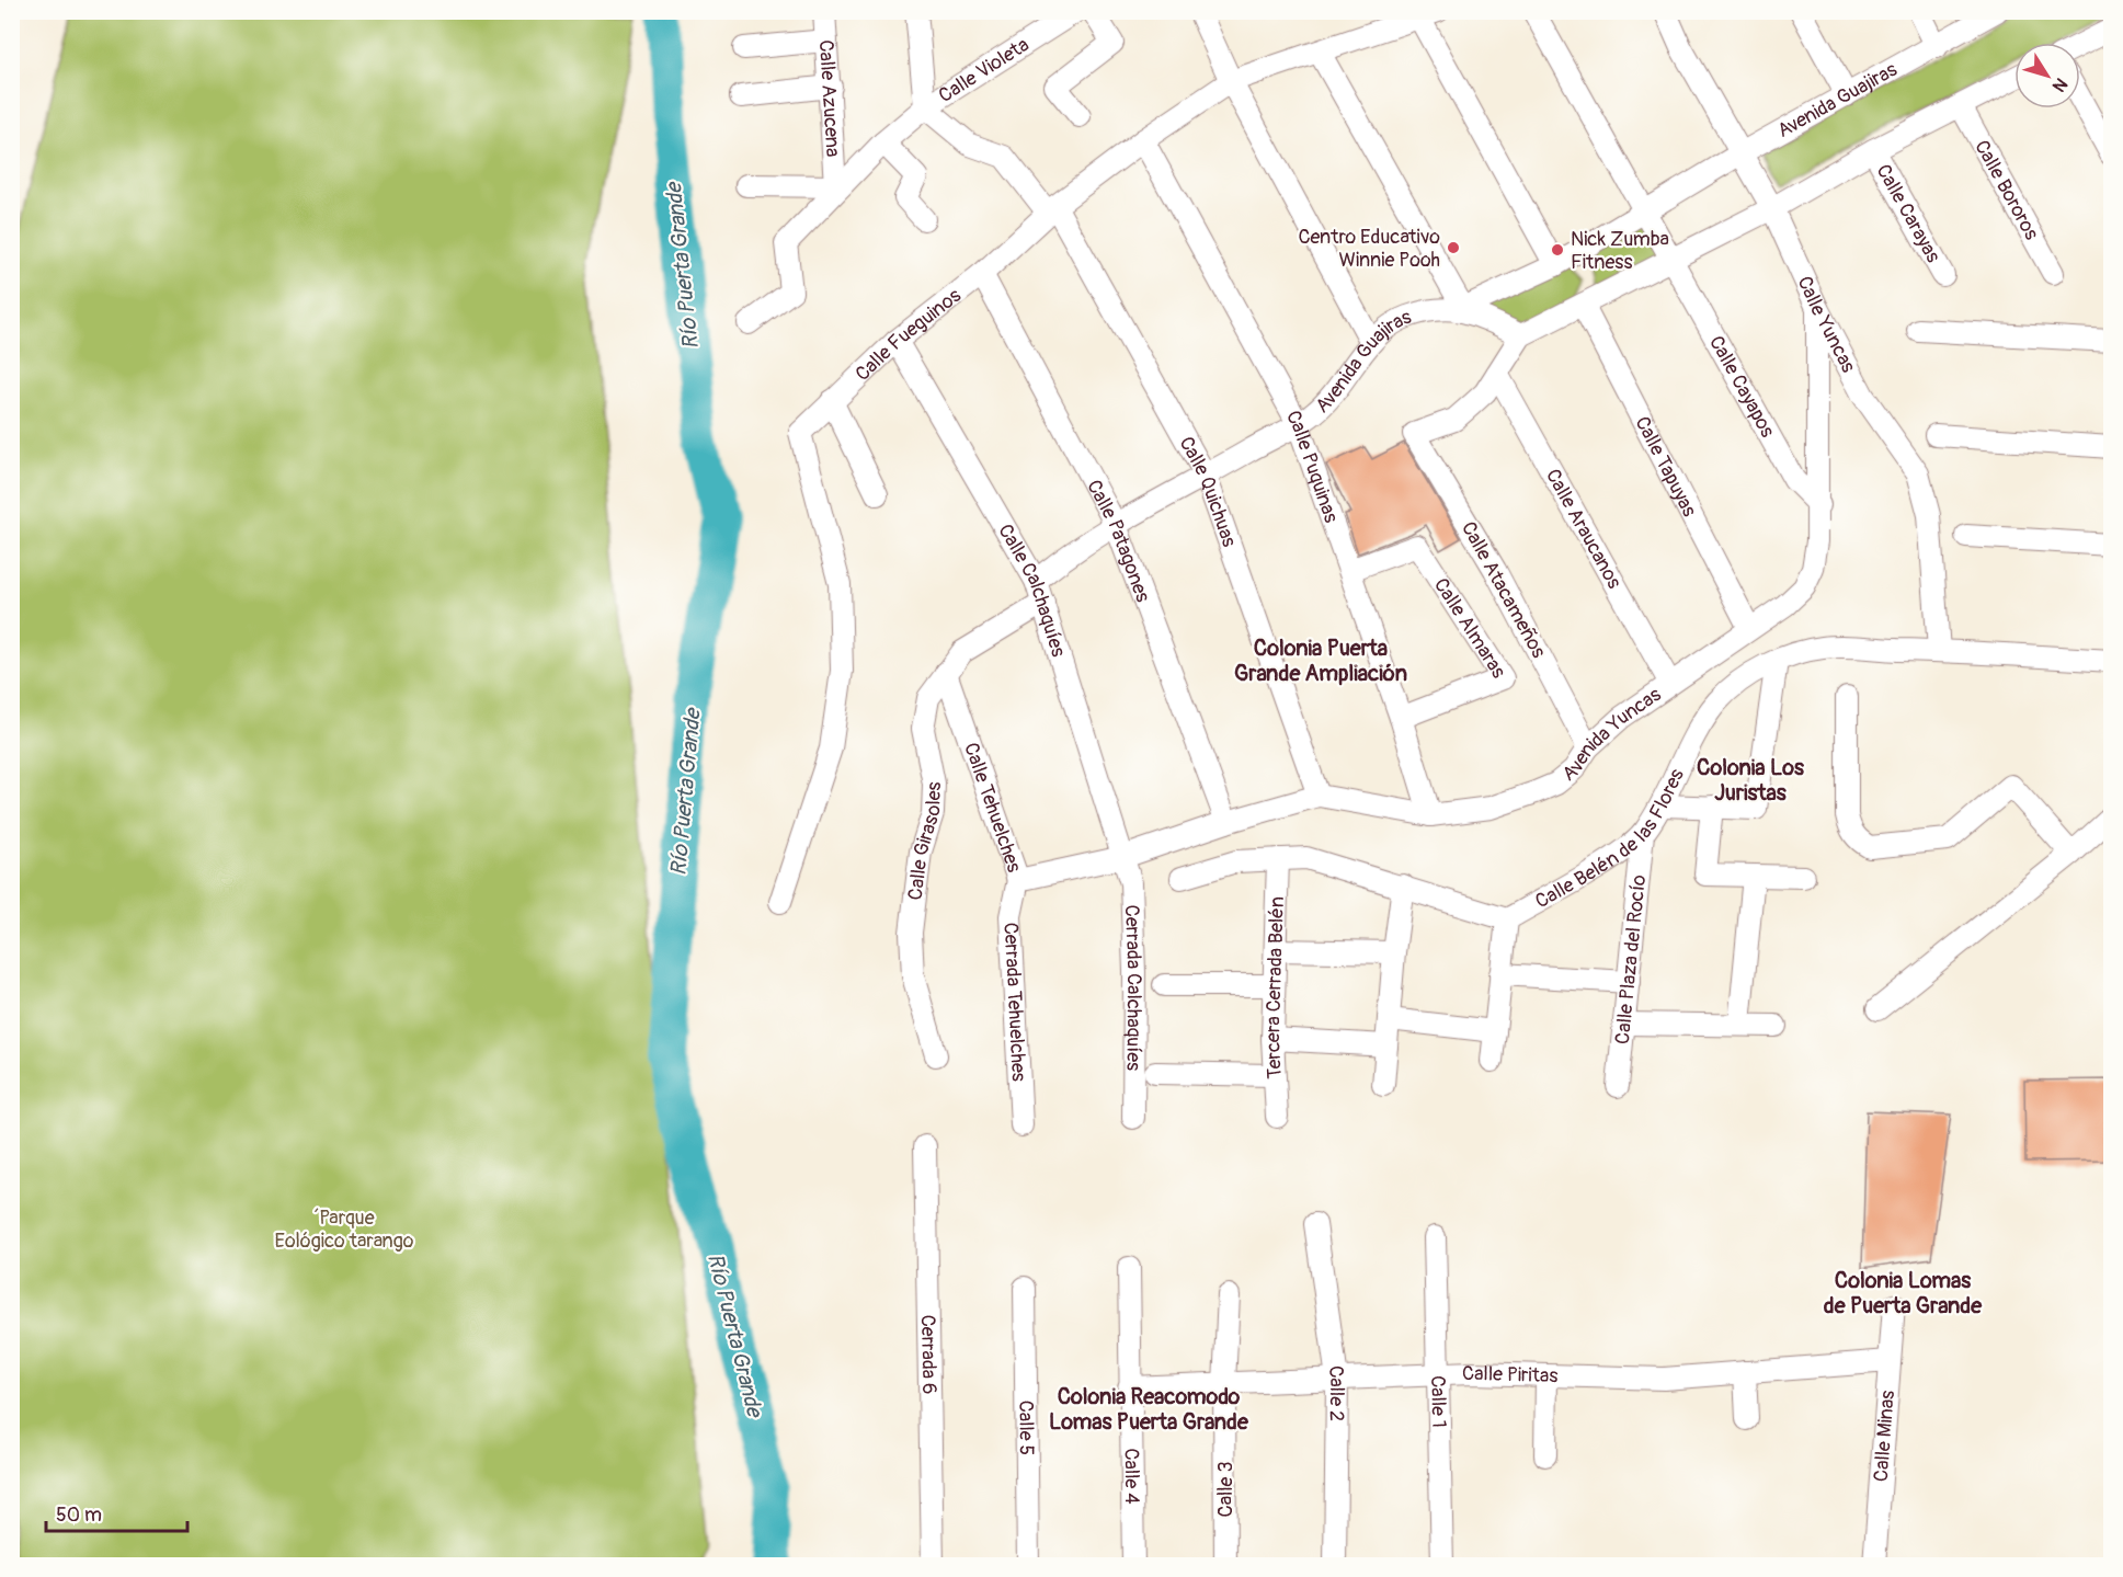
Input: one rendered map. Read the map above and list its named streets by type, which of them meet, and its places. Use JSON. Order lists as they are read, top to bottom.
{
  "streets": {
    "street": [
      "Calle Violeta",
      "Calle Azucena",
      "Avenida Guajiras",
      "Calle Bororos",
      "Calle Carayas",
      "Calle Yuncas",
      "Calle Fueguinos",
      "Calle Cayapos",
      "Calle Tapuyas",
      "Calle Puquinas",
      "Calle Quichuas",
      "Calle Araucanos",
      "Calle Patagones",
      "Calle Calchaquíes",
      "Calle Atacameños",
      "Calle Almaras",
      "Avenida Yuncas",
      "Calle Tehuelches",
      "Calle Belén de las Flores",
      "Calle Girasoles",
      "Calle Plaza del Rocío",
      "Cerrada Calchaquíes",
      "Tercera Cerrada Belén",
      "Cerrada Tehuelches",
      "Cerrada 6",
      "Calle Piritas",
      "Calle 2",
      "Calle 1",
      "Calle 5",
      "Calle Minas",
      "Calle 4",
      "Calle 3"
    ]
  },
  "crossings": [
    ["Calle Violeta", "Calle Azucena"],
    ["Calle Violeta", "Calle Quichuas"],
    ["Avenida Guajiras", "Calle Yuncas"],
    ["Avenida Guajiras", "Calle Puquinas"],
    ["Avenida Guajiras", "Calle Quichuas"],
    ["Avenida Guajiras", "Calle Patagones"],
    ["Avenida Guajiras", "Calle Calchaquíes"],
    ["Calle Yuncas", "Avenida Yuncas"],
    ["Calle Yuncas", "Calle Belén de las Flores"],
    ["Calle Fueguinos", "Calle Puquinas"],
    ["Calle Fueguinos", "Calle Quichuas"],
    ["Calle Fueguinos", "Calle Patagones"],
    ["Calle Fueguinos", "Calle Calchaquíes"],
    ["Calle Cayapos", "Avenida Yuncas"],
    ["Calle Tapuyas", "Avenida Yuncas"],
    ["Calle Puquinas", "Calle Almaras"],
    ["Calle Puquinas", "Avenida Yuncas"],
    ["Calle Quichuas", "Avenida Yuncas"],
    ["Calle Araucanos", "Calle Atacameños"],
    ["Calle Araucanos", "Avenida Yuncas"],
    ["Calle Patagones", "Avenida Yuncas"],
    ["Calle Calchaquíes", "Avenida Yuncas"],
    ["Calle Calchaquíes", "Calle Tehuelches"],
    ["Calle Calchaquíes", "Calle Girasoles"],
    ["Calle Calchaquíes", "Cerrada Calchaquíes"],
    ["Calle Atacameños", "Avenida Yuncas"],
    ["Avenida Yuncas", "Calle Tehuelches"],
    ["Avenida Yuncas", "Cerrada Calchaquíes"],
    ["Calle Tehuelches", "Calle Girasoles"],
    ["Calle Tehuelches", "Cerrada Calchaquíes"],
    ["Calle Tehuelches", "Cerrada Tehuelches"],
    ["Calle Belén de las Flores", "Calle Plaza del Rocío"],
    ["Calle Belén de las Flores", "Tercera Cerrada Belén"],
    ["Calle Piritas", "Calle 2"],
    ["Calle Piritas", "Calle 1"],
    ["Calle Piritas", "Calle Minas"],
    ["Calle Piritas", "Calle 4"],
    ["Calle Piritas", "Calle 3"]
  ],
  "districts": [
    "Colonia Puerta Grande Ampliación",
    "Colonia Los Juristas",
    "Colonia Lomas de Puerta Grande",
    "Colonia Reacomodo Lomas Puerta Grande"
  ],
  "water": ["Río Puerta Grande"],
  "parks": ["´Parque Eológico tarango"],
  "places": ["Centro Educativo Winnie Pooh", "Nick Zumba Fitness"],
  "scale_bar": "50 m",
  "north": "bottom right"
}
